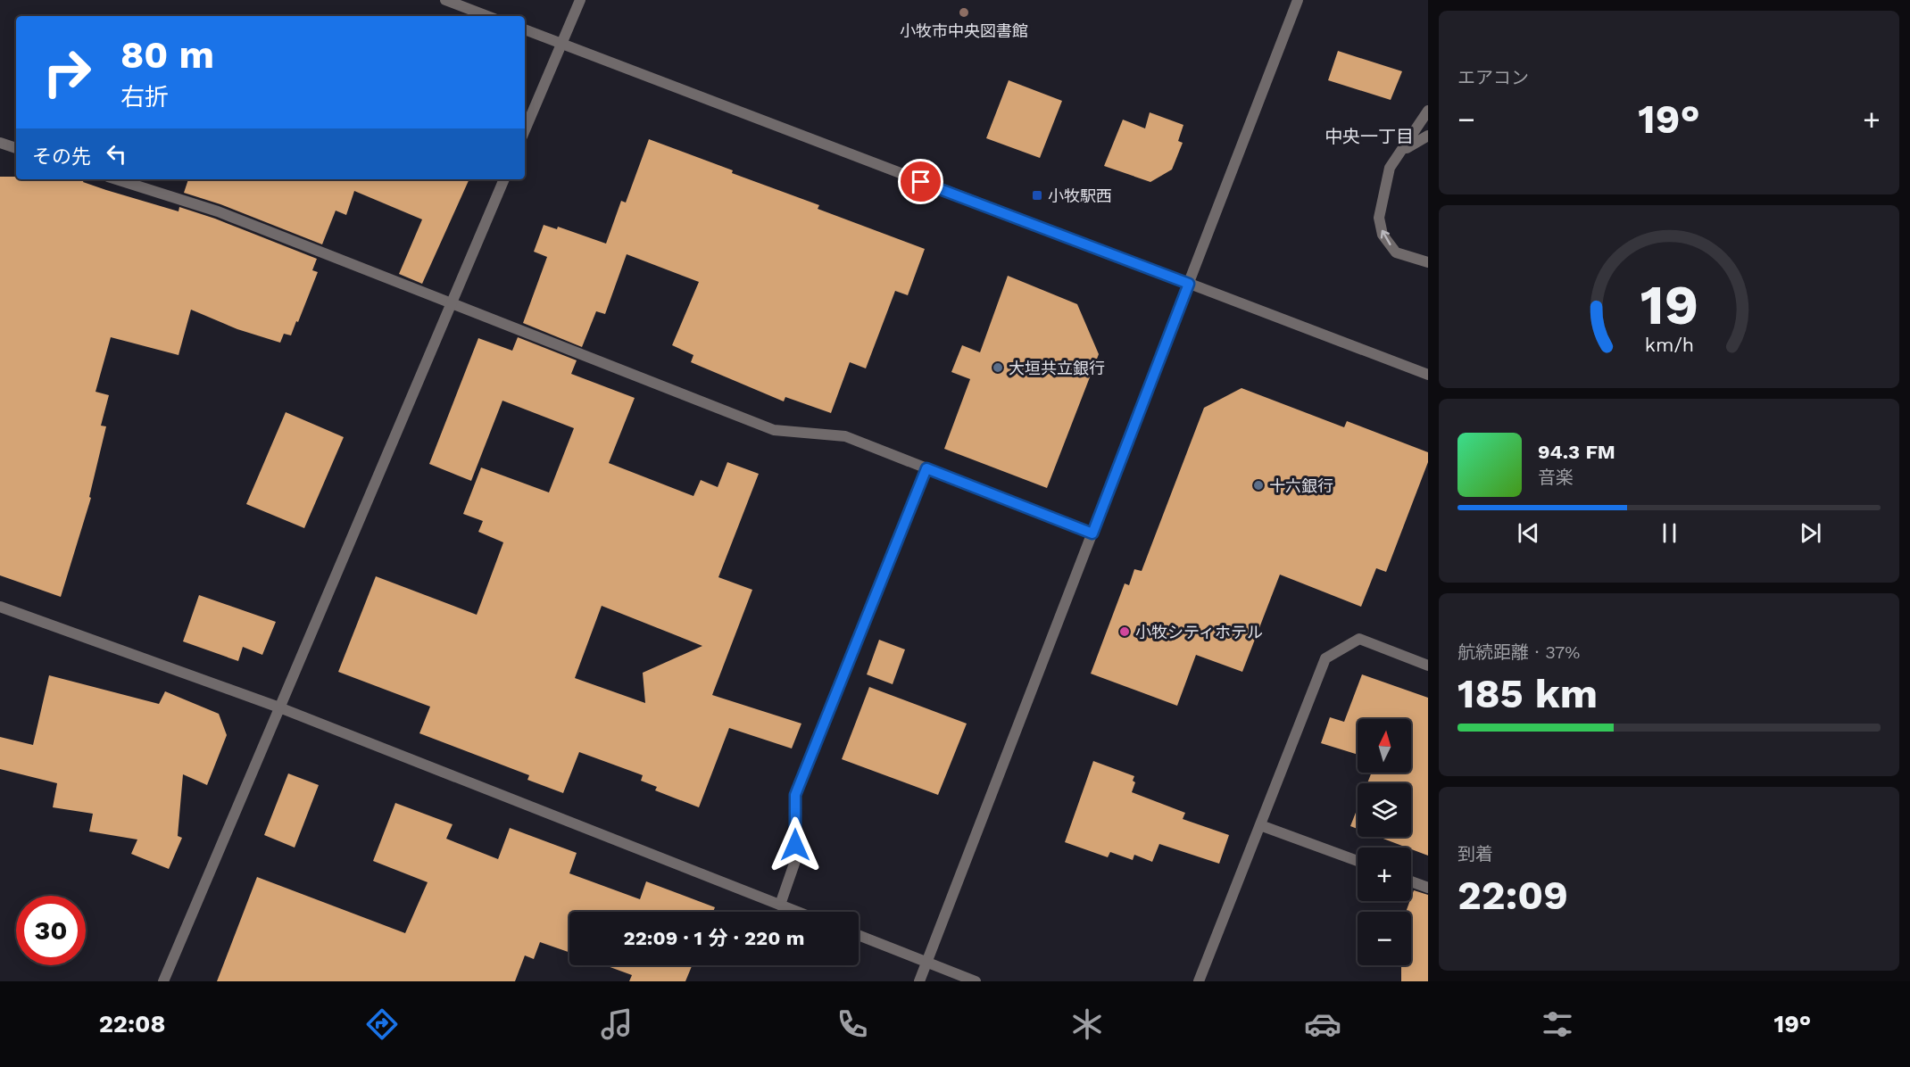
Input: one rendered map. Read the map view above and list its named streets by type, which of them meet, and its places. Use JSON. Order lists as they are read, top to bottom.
{
  "districts": ["中央一丁目"],
  "places": {
    "other": [
      "小牧市中央図書館",
      "大垣共立銀行",
      "十六銀行",
      "小牧シティホテル"
    ],
    "transit": ["小牧駅西"]
  },
  "north": "top",
  "page": {
    "tile": [
      "エアコン",
      ["航続距離 · 37%", "185 km"],
      ["到着", "22:09"]
    ],
    "turn": ["80 m", "右折"],
    "heat": ["−", "19°", "+"],
    "then": "その先",
    "song": ["94.3 FM", "音楽"],
    "map_buttons": ["+", "−"],
    "limit": "30",
    "trip": "22:09 · 1 分 · 220 m",
    "tabs": ["22:08", "19°"],
    "gauge": ["19", "km/h"]
  }
}
